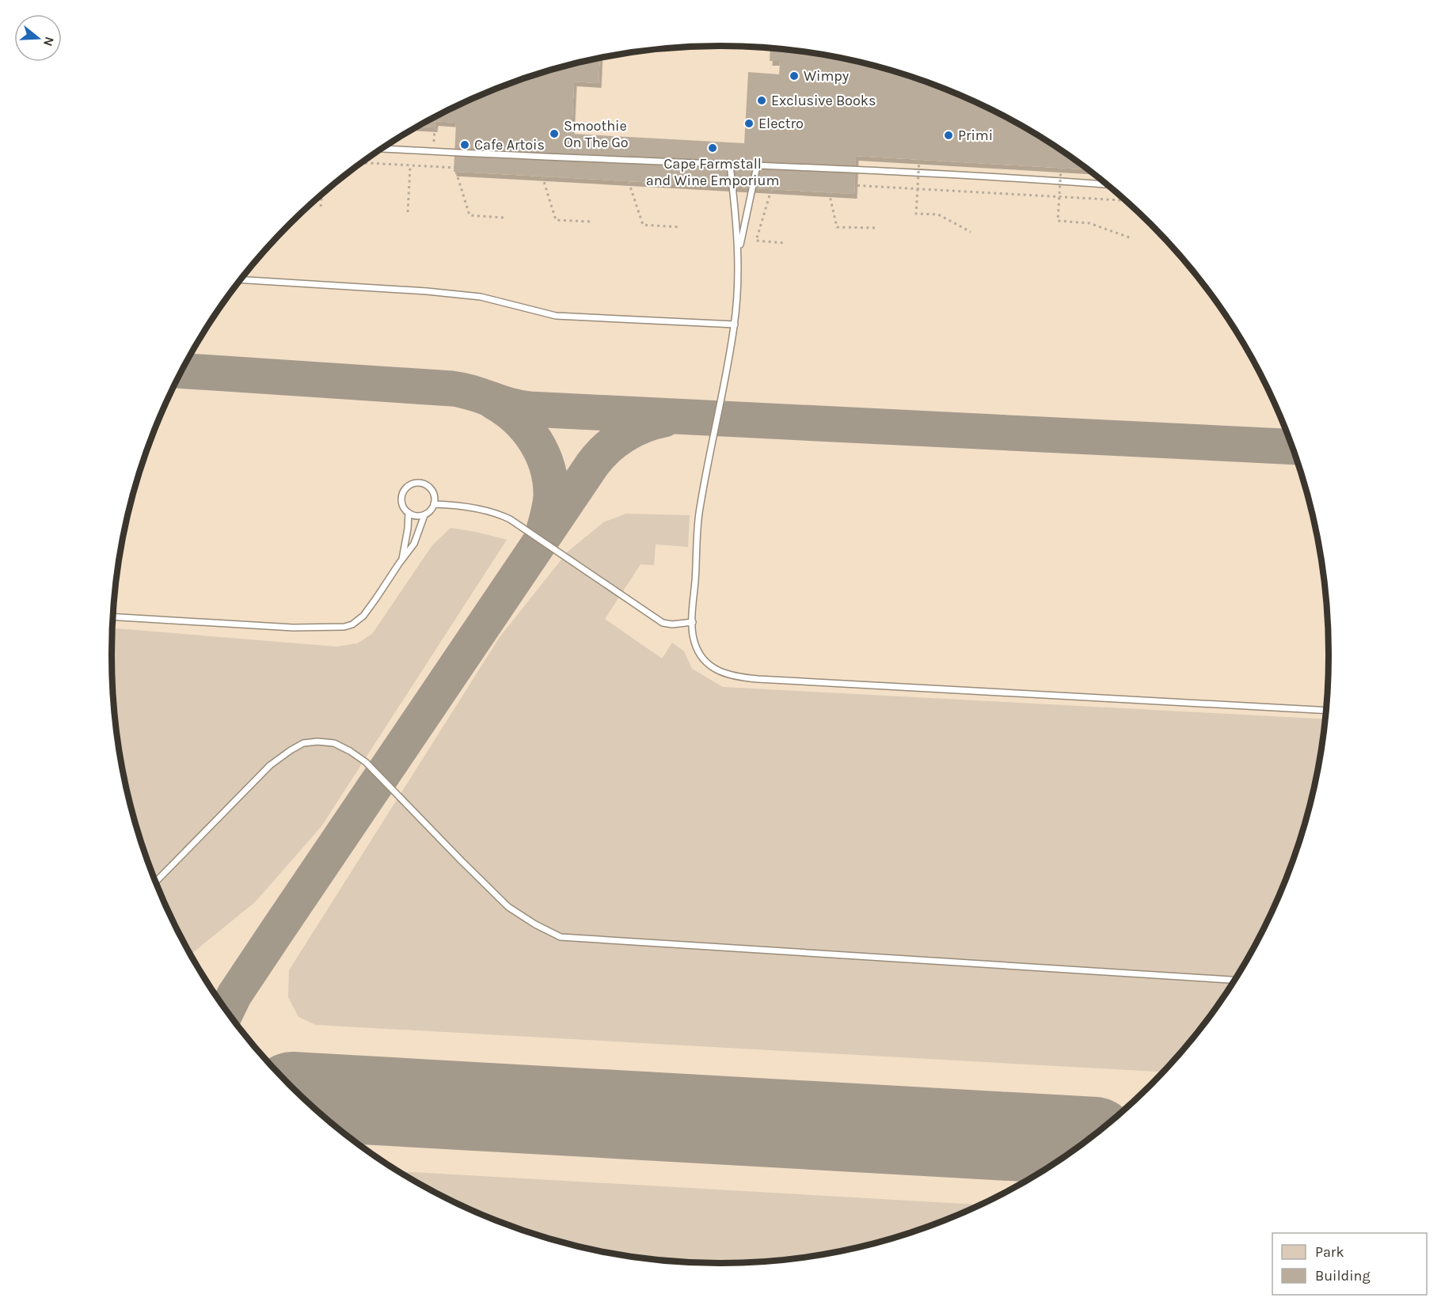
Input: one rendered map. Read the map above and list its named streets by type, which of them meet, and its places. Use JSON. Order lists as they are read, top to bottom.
{
  "places": [
    "Wimpy",
    "Exclusive Books",
    "Electro",
    "Smoothie On The Go",
    "Primi",
    "Cafe Artois",
    "Cape Farmstall and Wine Emporium"
  ],
  "legend": ["Park", "Building"],
  "north": "right"
}
